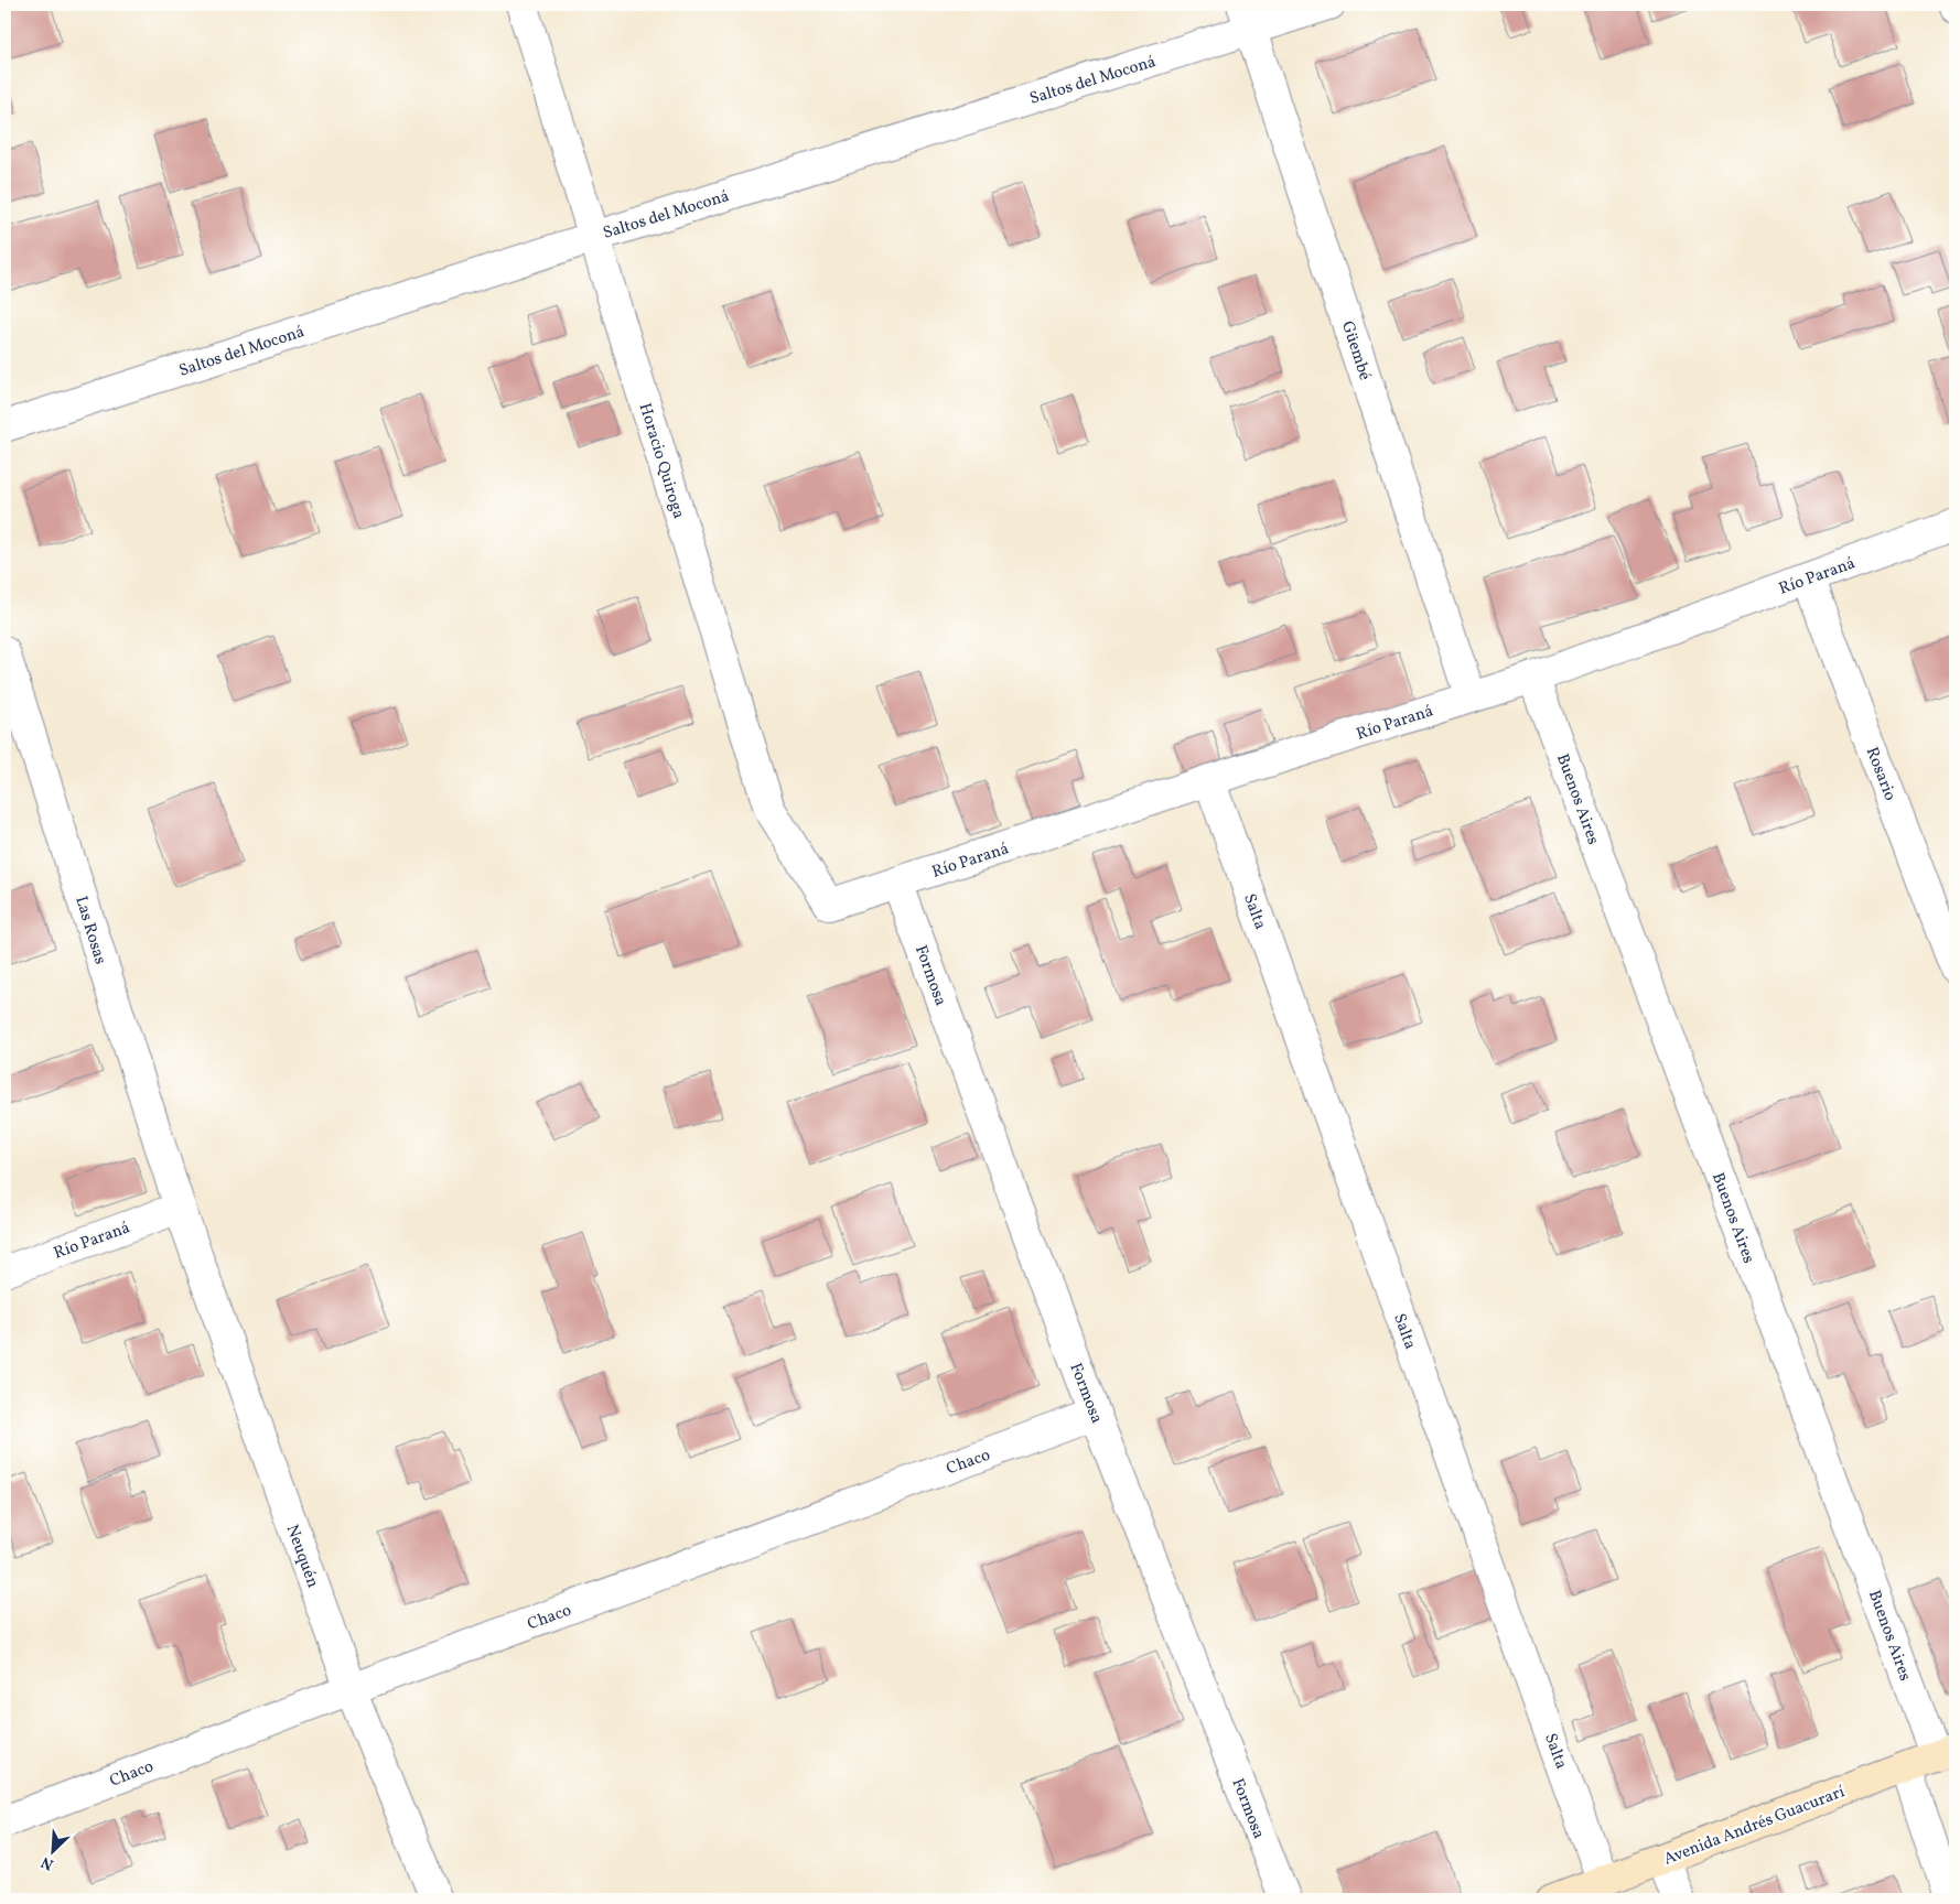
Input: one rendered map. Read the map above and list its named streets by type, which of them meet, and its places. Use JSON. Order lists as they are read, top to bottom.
{
  "streets": {
    "street": [
      "Saltos del Moconá",
      "Güembé",
      "Horacio Quiroga",
      "Río Paraná",
      "Rosario",
      "Buenos Aires",
      "Salta",
      "Las Rosas",
      "Formosa",
      "Chaco",
      "Neuquén",
      "Avenida Andrés Guacurarí"
    ]
  },
  "crossings": [
    ["Saltos del Moconá", "Güembé"],
    ["Saltos del Moconá", "Horacio Quiroga"],
    ["Güembé", "Río Paraná"],
    ["Horacio Quiroga", "Río Paraná"],
    ["Río Paraná", "Rosario"],
    ["Río Paraná", "Buenos Aires"],
    ["Río Paraná", "Salta"],
    ["Río Paraná", "Las Rosas"],
    ["Río Paraná", "Formosa"],
    ["Río Paraná", "Neuquén"],
    ["Buenos Aires", "Avenida Andrés Guacurarí"],
    ["Salta", "Avenida Andrés Guacurarí"],
    ["Las Rosas", "Neuquén"],
    ["Formosa", "Chaco"],
    ["Chaco", "Neuquén"]
  ],
  "north": "bottom left"
}
